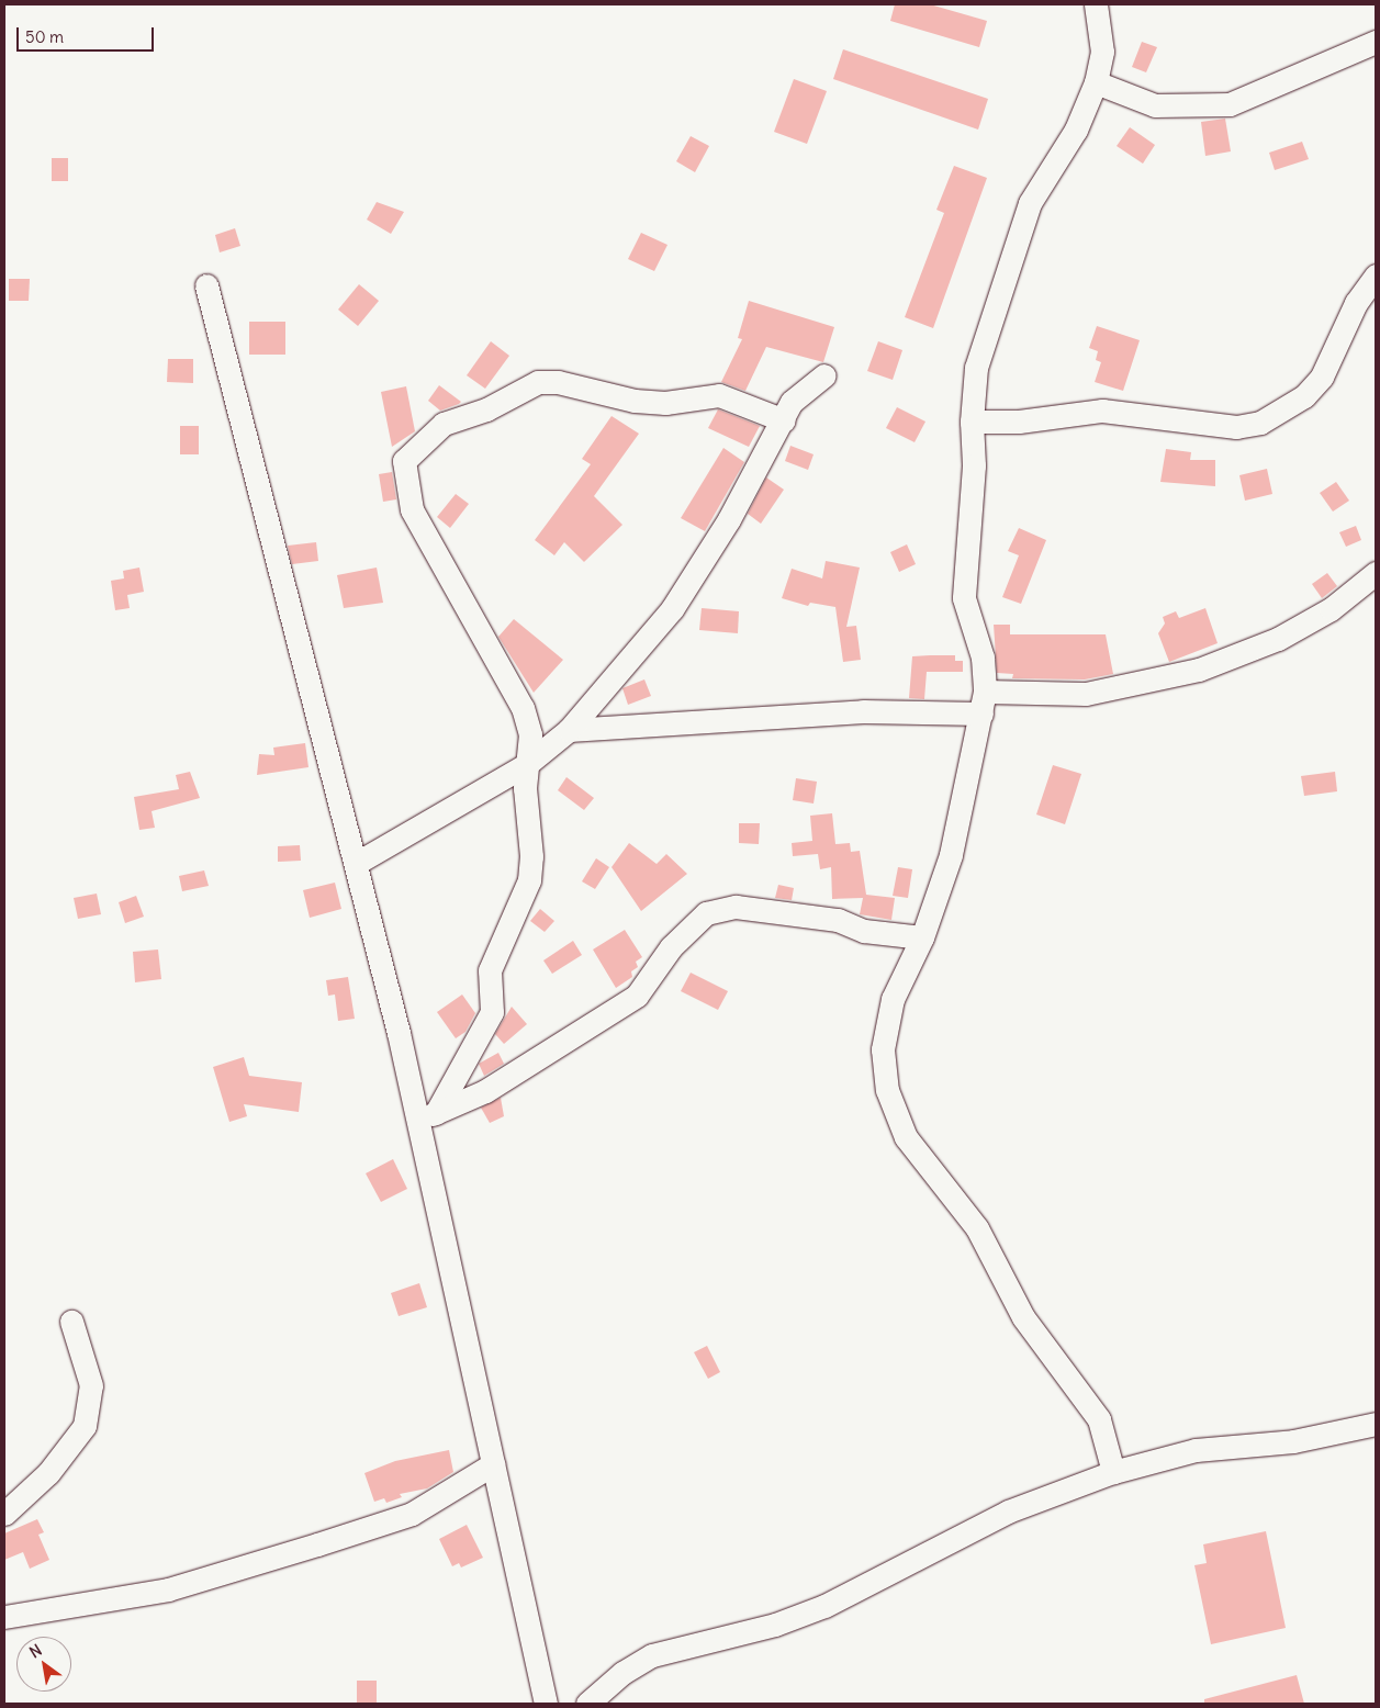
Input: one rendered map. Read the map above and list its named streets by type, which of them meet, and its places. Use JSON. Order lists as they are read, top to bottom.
{
  "scale_bar": "50 m",
  "north": "top left"
}
